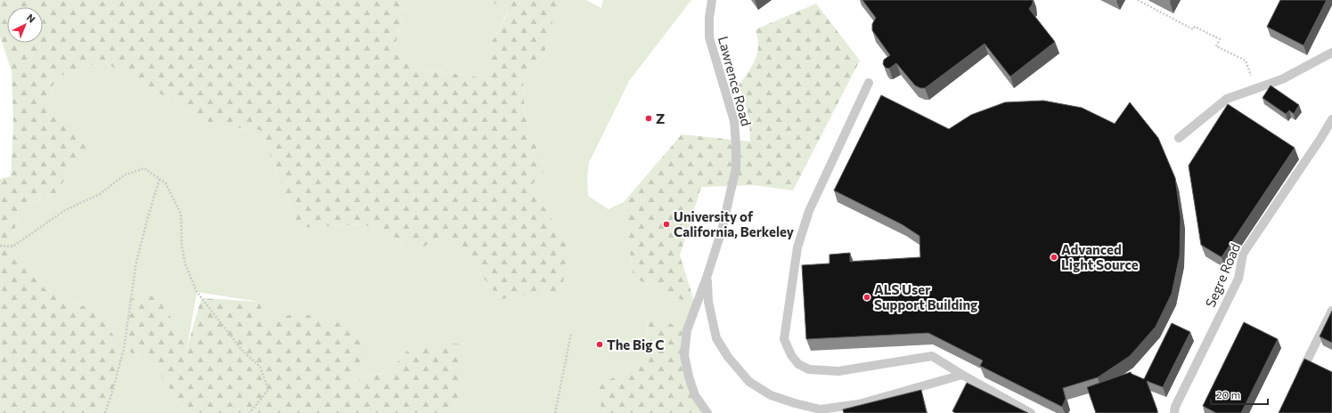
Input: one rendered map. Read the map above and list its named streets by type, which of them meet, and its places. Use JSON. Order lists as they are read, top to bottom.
{
  "streets": {
    "lane": ["Lawrence Road", "Segre Road"]
  },
  "places": [
    "Z",
    "University of California, Berkeley",
    "Advanced Light Source",
    "ALS User Support Building",
    "The Big C"
  ],
  "scale_bar": "20 m",
  "north": "top right"
}
